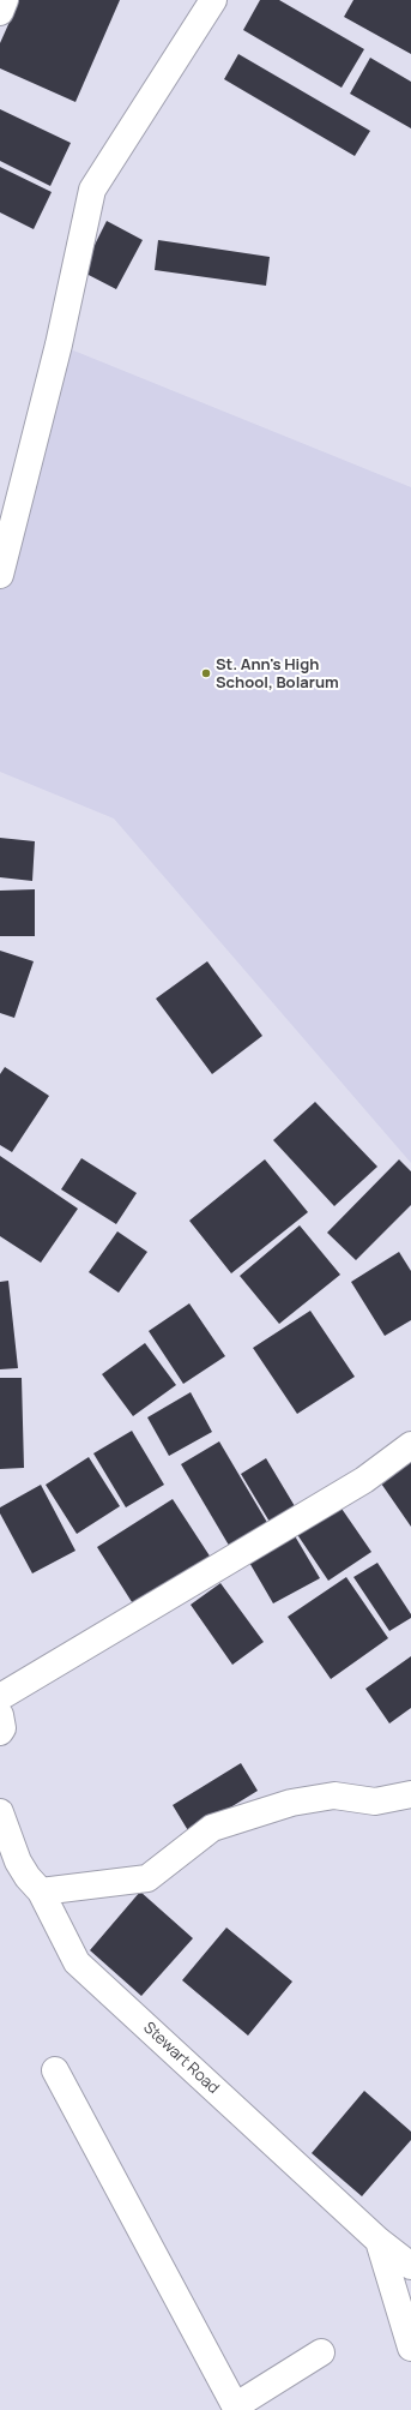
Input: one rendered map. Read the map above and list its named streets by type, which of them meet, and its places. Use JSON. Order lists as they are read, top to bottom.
{
  "streets": {
    "street": ["Stewart Road"]
  },
  "places": ["St. Ann's High School, Bolarum"]
}
